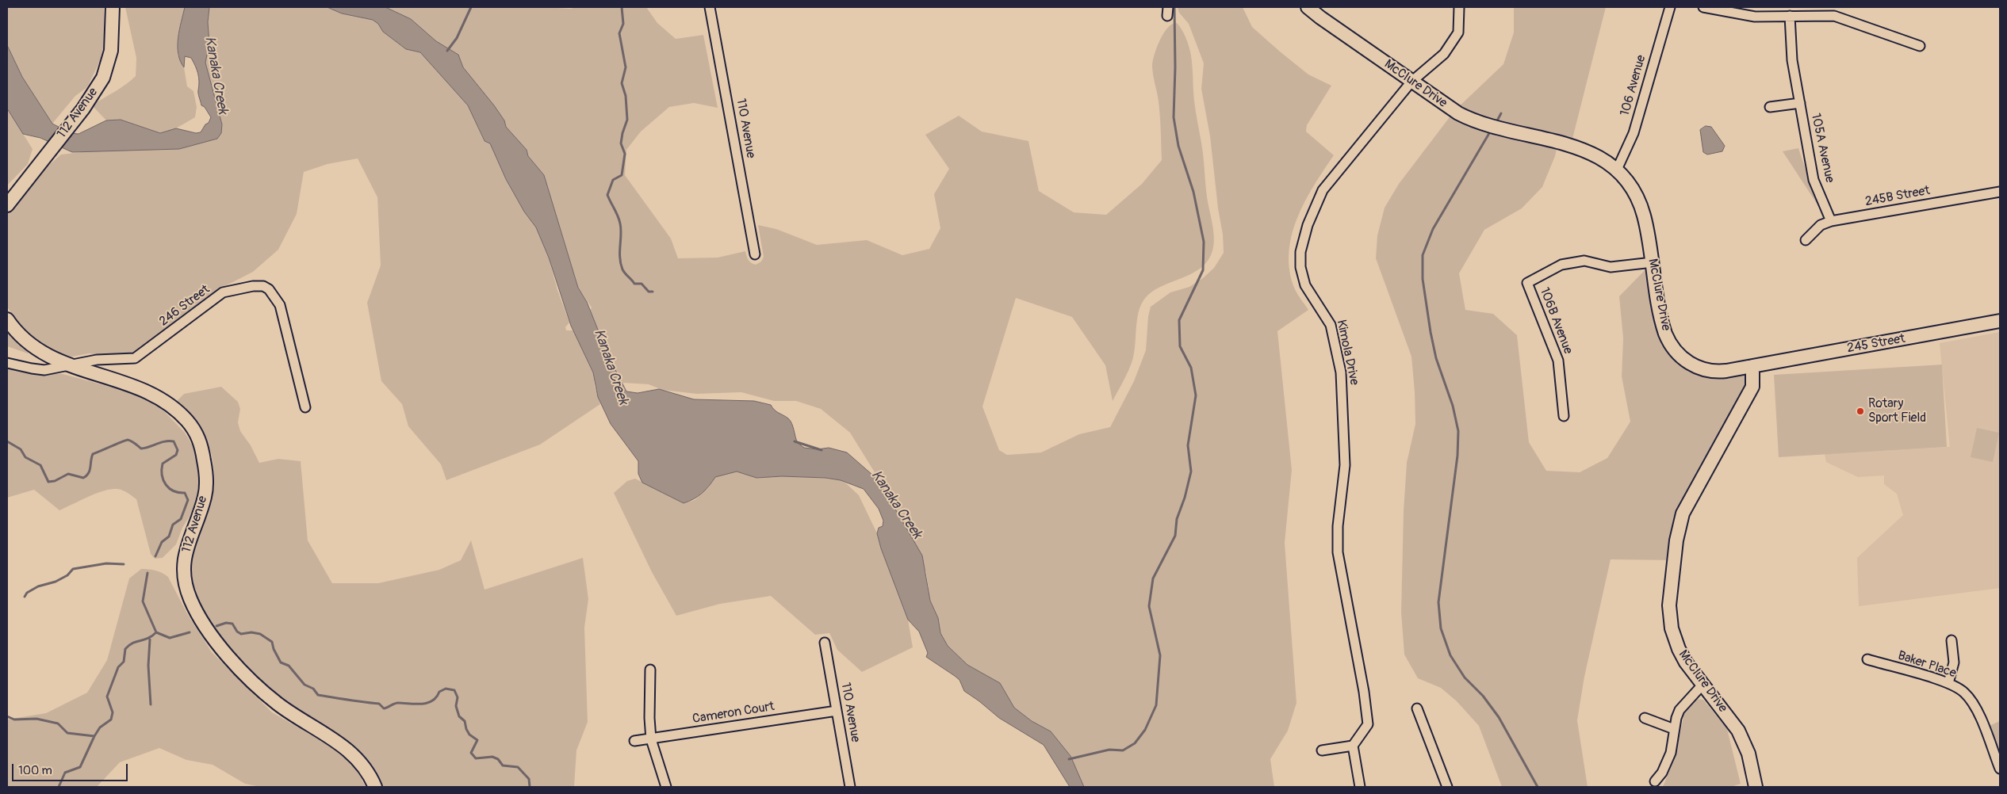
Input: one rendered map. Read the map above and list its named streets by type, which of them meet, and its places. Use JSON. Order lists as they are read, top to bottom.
{
  "streets": {
    "street": [
      "McClure Drive",
      "106 Avenue",
      "112 Avenue",
      "110 Avenue",
      "105A Avenue",
      "245B Street",
      "246 Street",
      "106B Avenue",
      "245 Street",
      "Kimola Drive",
      "Baker Place",
      "Cameron Court"
    ]
  },
  "crossings": [
    ["McClure Drive", "106 Avenue"],
    ["McClure Drive", "106B Avenue"],
    ["McClure Drive", "245 Street"],
    ["McClure Drive", "Kimola Drive"],
    ["112 Avenue", "246 Street"],
    ["110 Avenue", "Cameron Court"],
    ["105A Avenue", "245B Street"]
  ],
  "water": ["Kanaka Creek"],
  "places": ["Rotary Sport Field"],
  "scale_bar": "100 m"
}
